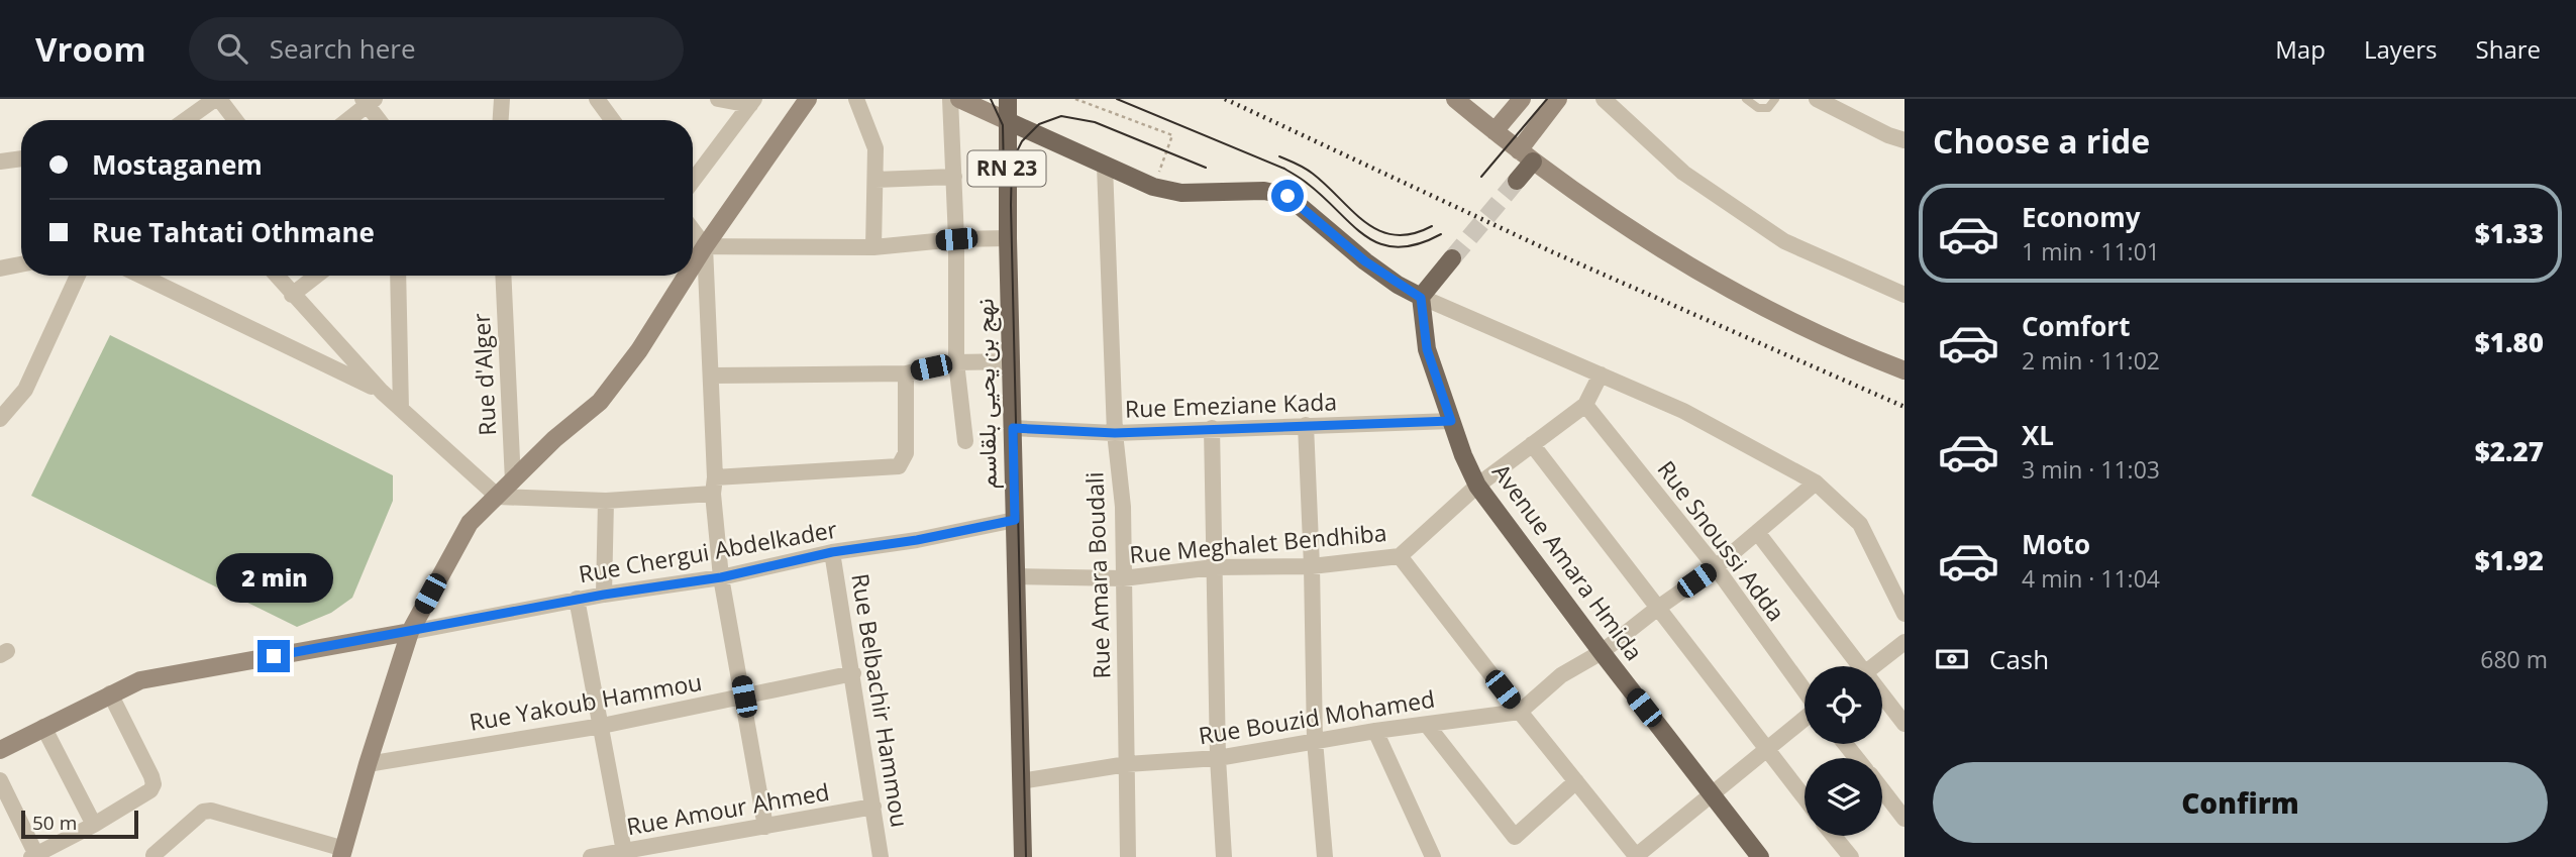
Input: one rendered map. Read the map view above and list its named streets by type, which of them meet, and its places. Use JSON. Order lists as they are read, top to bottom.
{
  "streets": {
    "main road": ["RN 23", "نهج بن يحيى بلقاسم", "Avenue Amara Hmida"],
    "street": [
      "Rue d'Alger",
      "Rue Emeziane Kada",
      "Rue Snoussi Adda",
      "Rue Meghalet Bendhiba",
      "Rue Chergui Abdelkader",
      "Rue Amara Boudali",
      "Rue Belbachir Hammou",
      "Rue Yakoub Hammou",
      "Rue Bouzid Mohamed",
      "Rue Amour Ahmed"
    ]
  },
  "crossings": [
    ["نهج بن يحيى بلقاسم", "Rue Emeziane Kada"],
    ["نهج بن يحيى بلقاسم", "Rue Meghalet Bendhiba"],
    ["نهج بن يحيى بلقاسم", "Rue Chergui Abdelkader"],
    ["نهج بن يحيى بلقاسم", "Rue Bouzid Mohamed"],
    ["Rue Emeziane Kada", "Avenue Amara Hmida"],
    ["Rue Emeziane Kada", "Rue Amara Boudali"],
    ["Rue Snoussi Adda", "Rue Meghalet Bendhiba"],
    ["Rue Meghalet Bendhiba", "Avenue Amara Hmida"],
    ["Rue Meghalet Bendhiba", "Rue Amara Boudali"],
    ["Rue Chergui Abdelkader", "Rue Belbachir Hammou"],
    ["Rue Amara Boudali", "Rue Bouzid Mohamed"],
    ["Rue Belbachir Hammou", "Rue Yakoub Hammou"],
    ["Rue Belbachir Hammou", "Rue Amour Ahmed"]
  ],
  "scale_bar": "50 m",
  "page": {
    "header": "Vroom",
    "search": "Search here",
    "nav": ["Map", "Layers", "Share"],
    "heading": "Choose a ride",
    "banner": ["Mostaganem", "Rue Tahtati Othmane"],
    "list": [
      {
        "name": "Economy",
        "note": "1 min · 11:01",
        "value": "$1.33"
      },
      {
        "name": "Comfort",
        "note": "2 min · 11:02",
        "value": "$1.80"
      },
      {
        "name": "XL",
        "note": "3 min · 11:03",
        "value": "$2.27"
      },
      {
        "name": "Moto",
        "note": "4 min · 11:04",
        "value": "$1.92"
      }
    ],
    "bubble": "2 min",
    "pay": ["Cash", "680 m"],
    "buttons": "Confirm",
    "scale": "50 m"
  }
}
